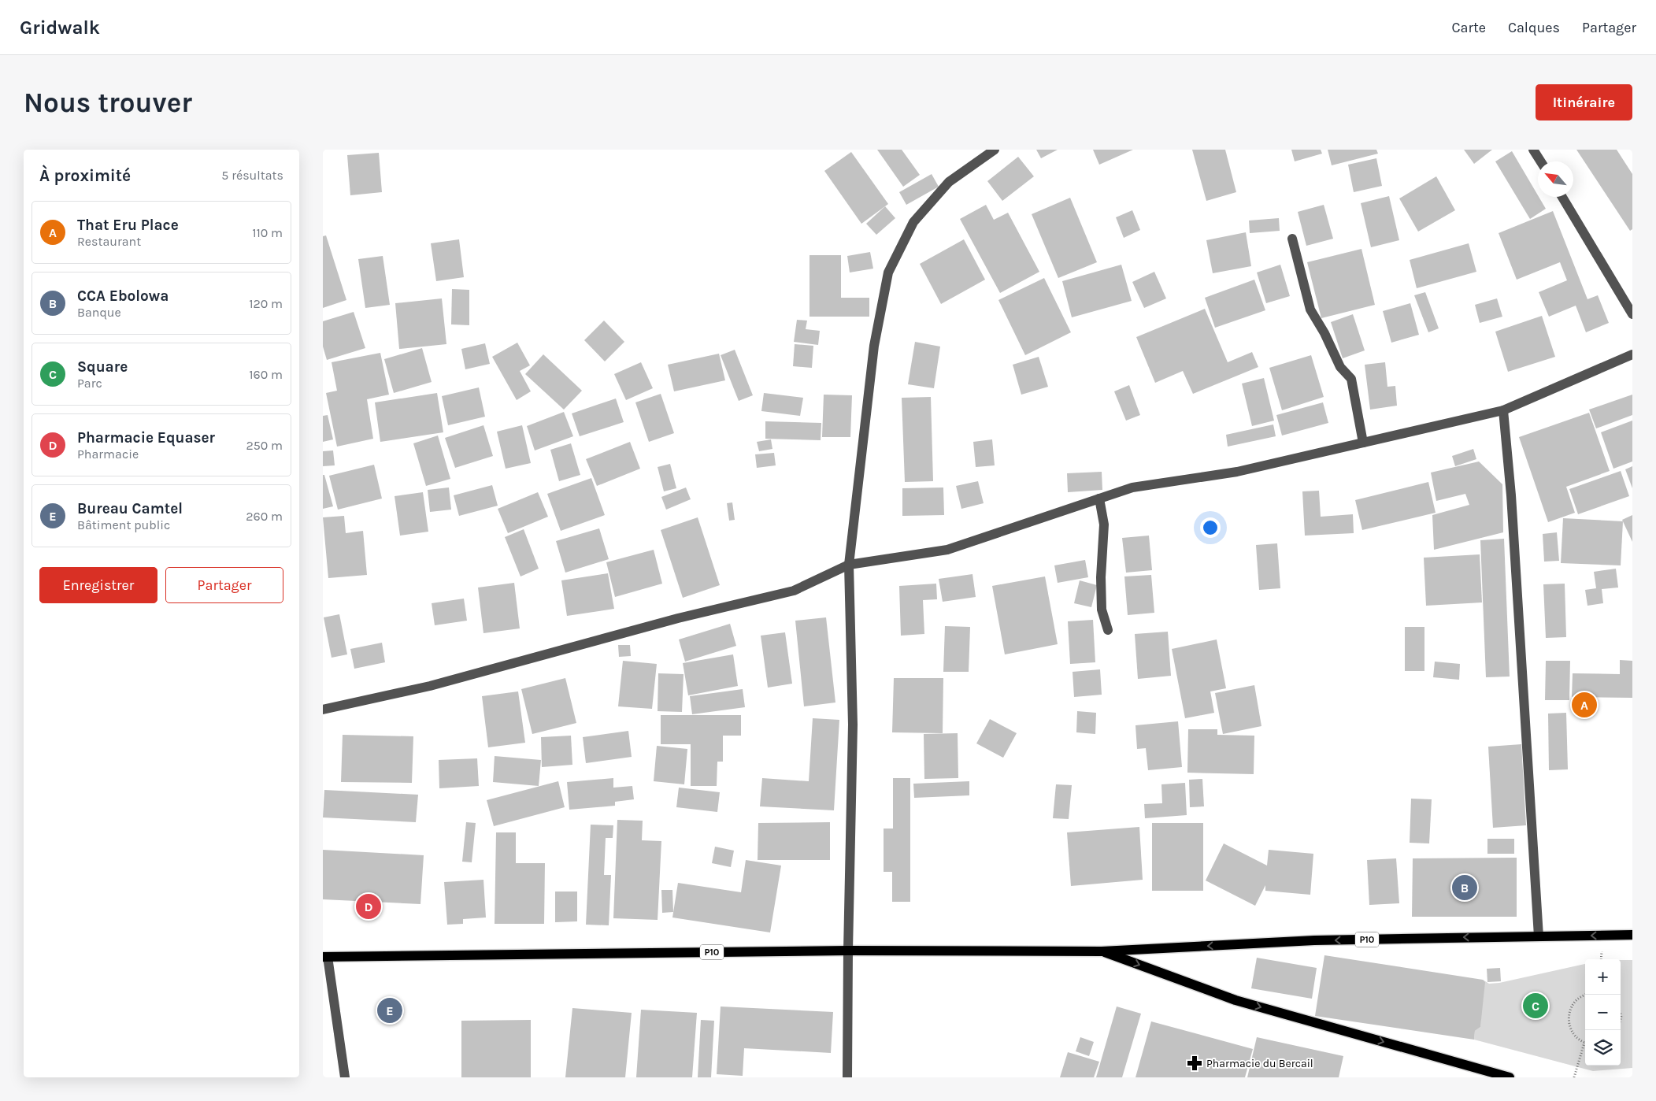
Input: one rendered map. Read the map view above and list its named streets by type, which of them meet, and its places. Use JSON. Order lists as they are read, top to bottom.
{
  "streets": {
    "main road": ["P10"]
  },
  "places": {
    "pharmacy": ["Pharmacie du Bercail"]
  },
  "north": "top left",
  "page": {
    "header": "Gridwalk",
    "nav": ["Carte", "Calques", "Partager"],
    "buttons": [
      "Itinéraire",
      ["Enregistrer", "Partager"]
    ],
    "title": "Nous trouver",
    "heading": ["À proximité", "5 résultats"],
    "list": [
      {
        "mark": "A",
        "name": "That Eru Place",
        "note": "Restaurant",
        "value": "110 m"
      },
      {
        "mark": "B",
        "name": "CCA Ebolowa",
        "note": "Banque",
        "value": "120 m"
      },
      {
        "mark": "C",
        "name": "Square",
        "note": "Parc",
        "value": "160 m"
      },
      {
        "mark": "D",
        "name": "Pharmacie Equaser",
        "note": "Pharmacie",
        "value": "250 m"
      },
      {
        "mark": "E",
        "name": "Bureau Camtel",
        "note": "Bâtiment public",
        "value": "260 m"
      }
    ],
    "pins": [
      "A",
      "B",
      "D",
      "C",
      "E"
    ],
    "map_buttons": ["+", "−"]
  }
}
